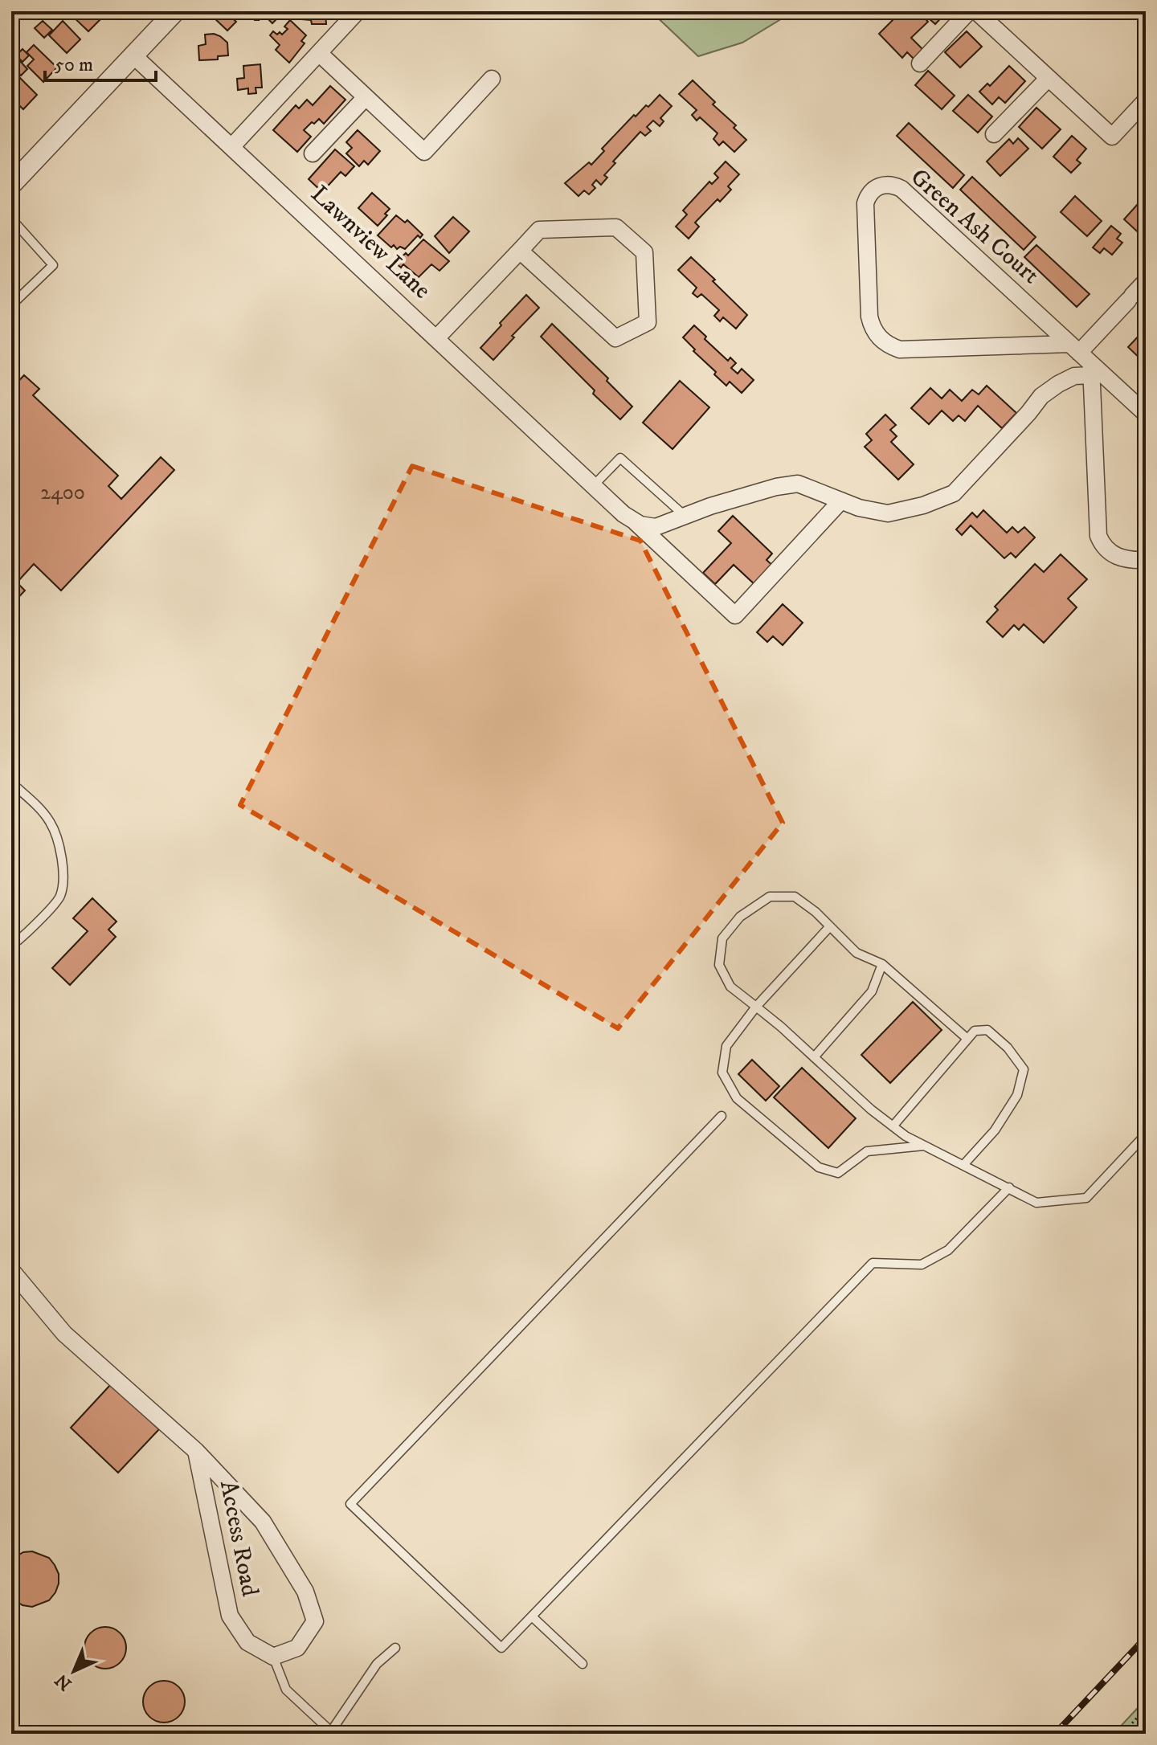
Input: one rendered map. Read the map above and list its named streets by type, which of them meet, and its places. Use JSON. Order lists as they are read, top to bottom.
{
  "streets": {
    "street": ["Green Ash Court", "Lawnview Lane", "Access Road"]
  },
  "house_numbers": ["2400"],
  "scale_bar": "50 m",
  "north": "bottom left"
}
